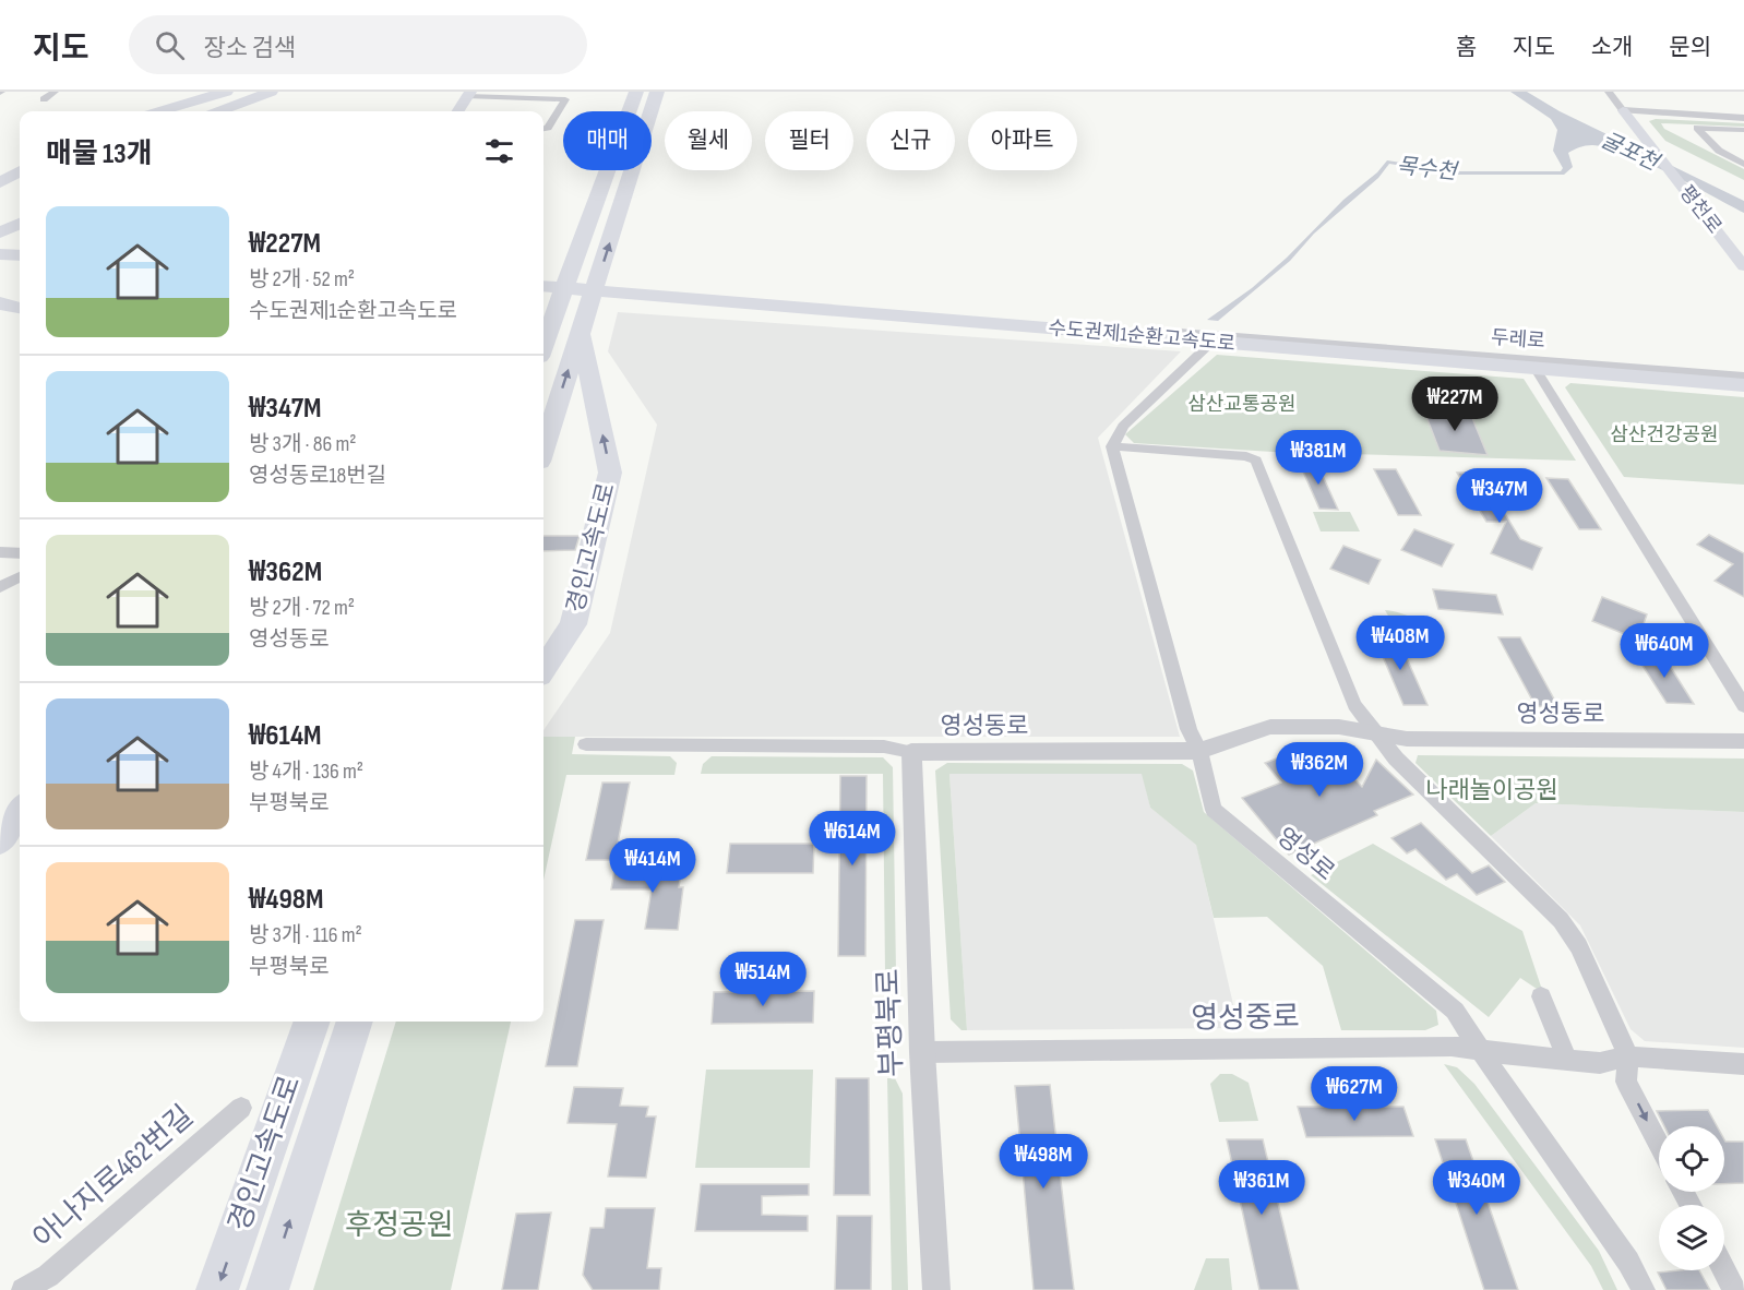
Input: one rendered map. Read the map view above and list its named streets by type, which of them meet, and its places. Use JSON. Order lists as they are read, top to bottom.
{
  "streets": {
    "highway": ["수도권제1순환고속도로", "경인고속도로"],
    "main road": ["평천로"],
    "street": [
      "두레로",
      "영성동로",
      "영성로",
      "영성중로",
      "부평북로",
      "아나지로462번길"
    ]
  },
  "crossings": [
    ["영성동로", "영성로"],
    ["영성동로", "부평북로"],
    ["영성로", "영성중로"],
    ["영성중로", "부평북로"]
  ],
  "water": ["굴포천", "목수천"],
  "parks": [
    "삼산교통공원",
    "삼산건강공원",
    "나래놀이공원",
    "후정공원"
  ],
  "page": {
    "header": "지도",
    "search": "장소 검색",
    "nav": [
      "홈",
      "지도",
      "소개",
      "문의"
    ],
    "chip": [
      "매매",
      "월세",
      "필터",
      "신규",
      "아파트"
    ],
    "heading": "매물 13개",
    "list": [
      {
        "name": "₩227M",
        "note": "방 2개 · 52 m² · 수도권제1순환고속도로"
      },
      {
        "name": "₩347M",
        "note": "방 3개 · 86 m² · 영성동로18번길"
      },
      {
        "name": "₩362M",
        "note": "방 2개 · 72 m² · 영성동로"
      },
      {
        "name": "₩614M",
        "note": "방 4개 · 136 m² · 부평북로"
      },
      {
        "name": "₩498M",
        "note": "방 3개 · 116 m² · 부평북로"
      }
    ],
    "price": [
      "₩227M",
      "₩381M",
      "₩347M",
      "₩408M",
      "₩640M",
      "₩362M",
      "₩614M",
      "₩414M",
      "₩514M",
      "₩627M",
      "₩498M",
      "₩361M",
      "₩340M"
    ]
  }
}
